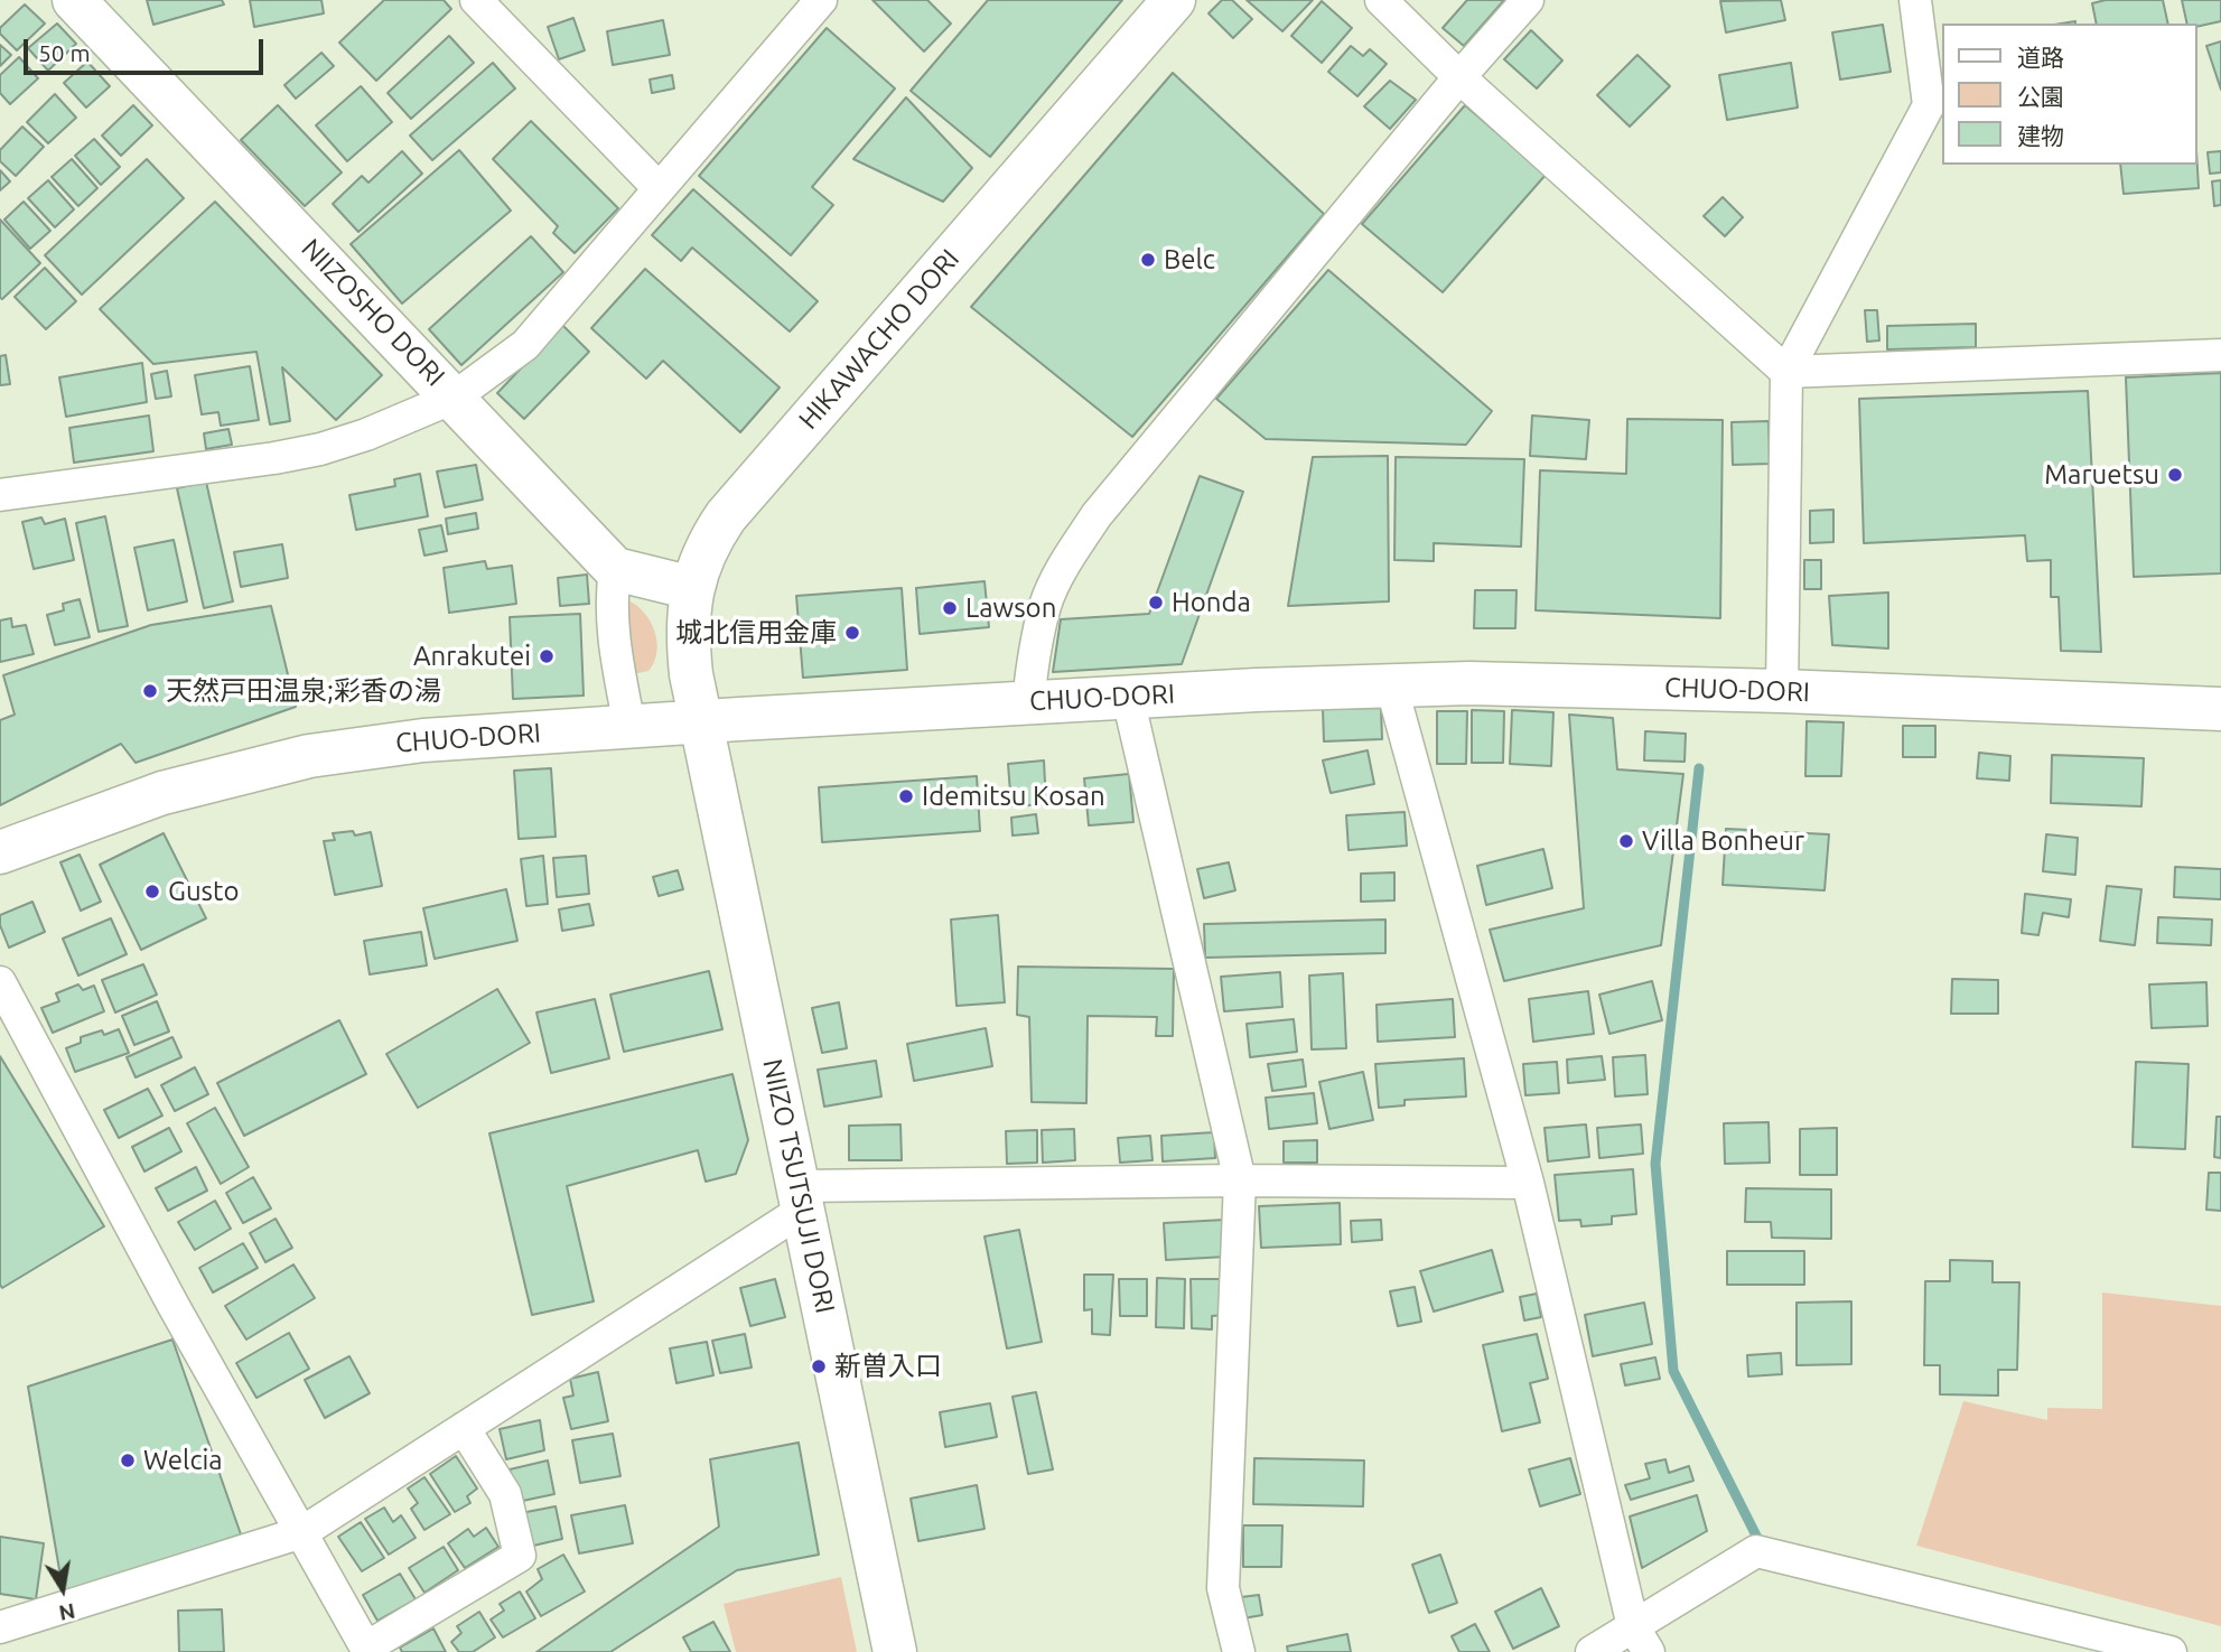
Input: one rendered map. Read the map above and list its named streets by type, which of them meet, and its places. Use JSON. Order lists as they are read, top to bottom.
{
  "streets": {
    "street": [
      "NIIZOSHO DORI",
      "HIKAWACHO DORI",
      "CHUO-DORI",
      "NIIZO TSUTSUJI DORI"
    ]
  },
  "crossings": [
    ["HIKAWACHO DORI", "CHUO-DORI"],
    ["HIKAWACHO DORI", "NIIZO TSUTSUJI DORI"],
    ["CHUO-DORI", "NIIZO TSUTSUJI DORI"]
  ],
  "places": [
    "Belc",
    "Maruetsu",
    "Honda",
    "Lawson",
    "城北信用金庫",
    "Anrakutei",
    "天然戸田温泉;彩香の湯",
    "Idemitsu Kosan",
    "Villa Bonheur",
    "Gusto",
    "新曽入口",
    "Welcia"
  ],
  "legend": ["道路", "公園", "建物"],
  "scale_bar": "50 m",
  "north": "bottom"
}
